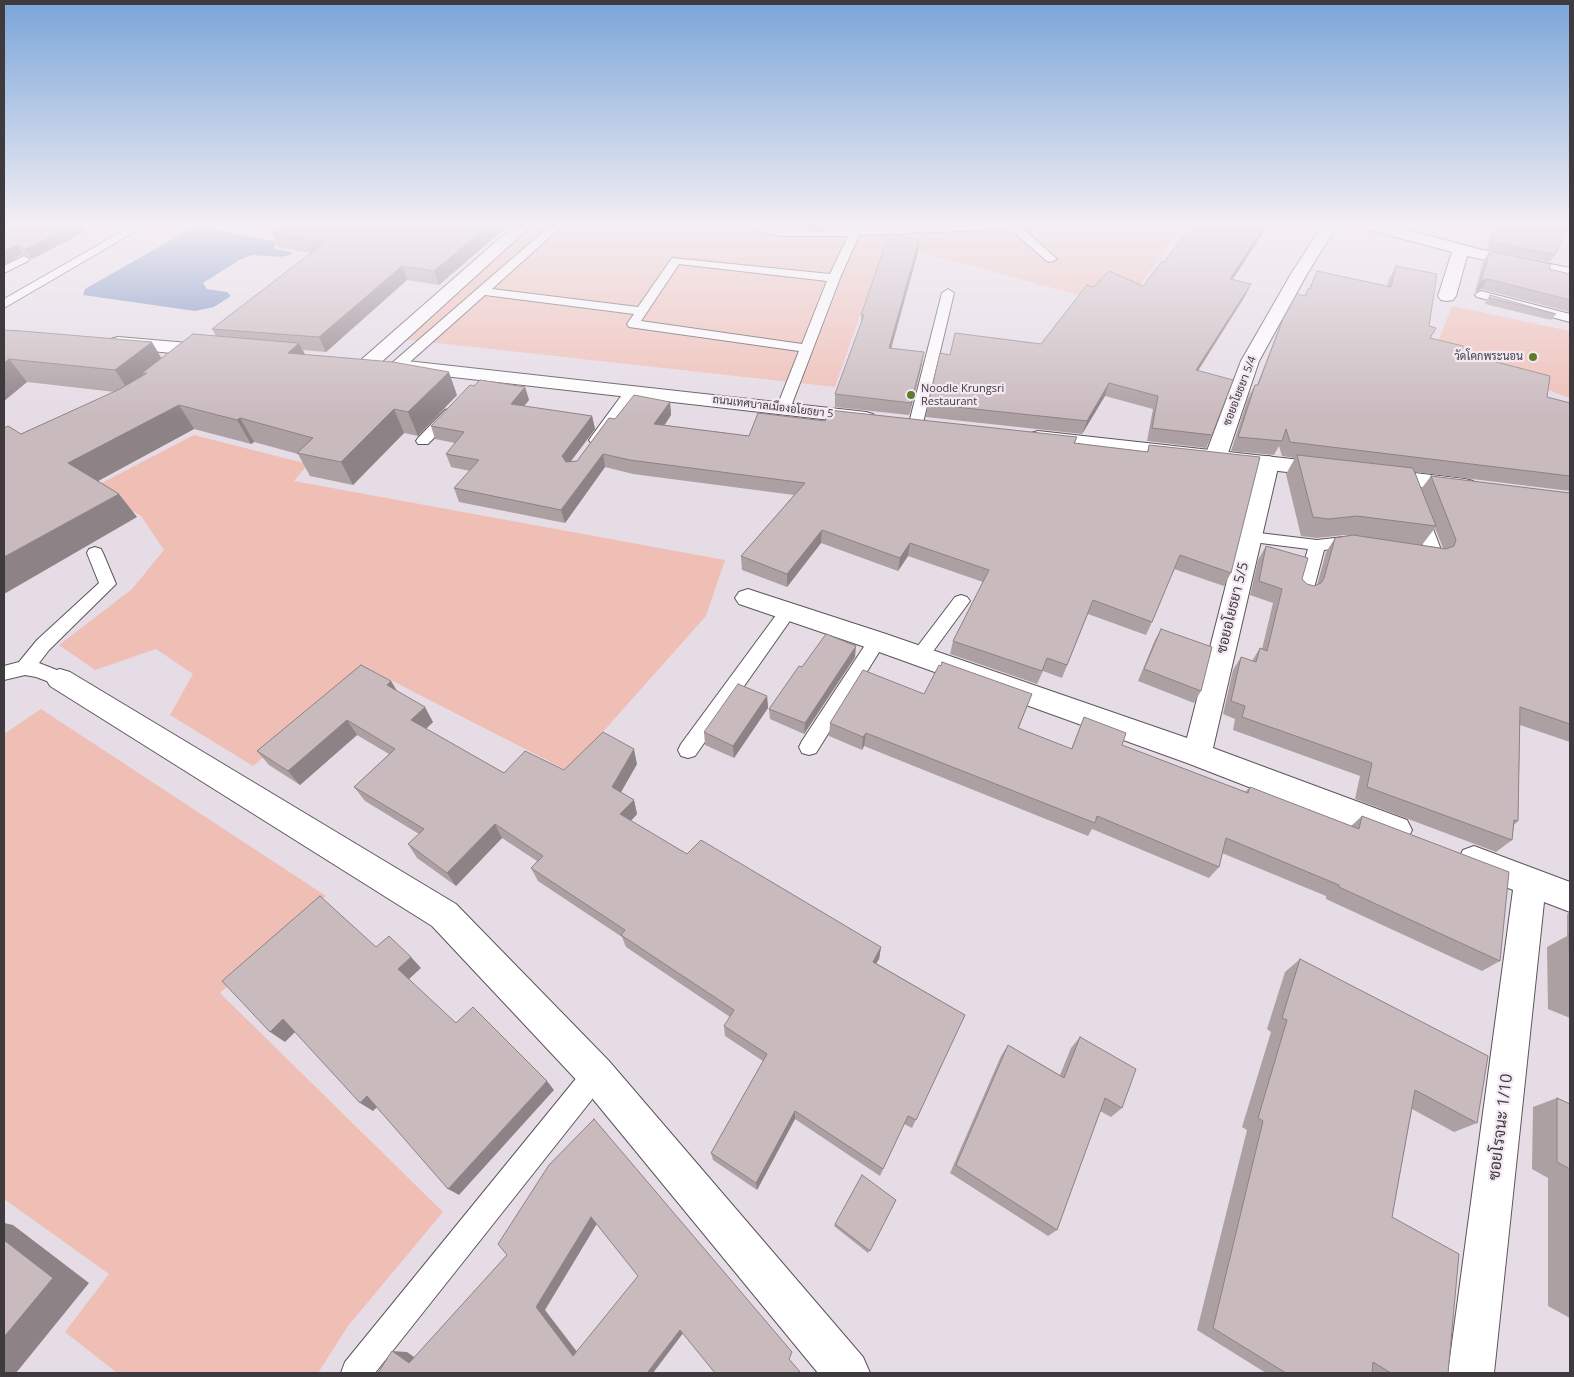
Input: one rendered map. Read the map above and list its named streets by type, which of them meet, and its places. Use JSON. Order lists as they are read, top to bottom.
{
  "streets": {
    "street": [
      "ซอยอโยธยา 5/4",
      "ถนนเทศบาลเมืองอโยธยา 5",
      "ซอยอโยธยา 5/5",
      "ซอยโรจนะ 1/10"
    ]
  },
  "places": ["วัดโคกพระนอน", "Noodle Krungsri Restaurant"]
}
